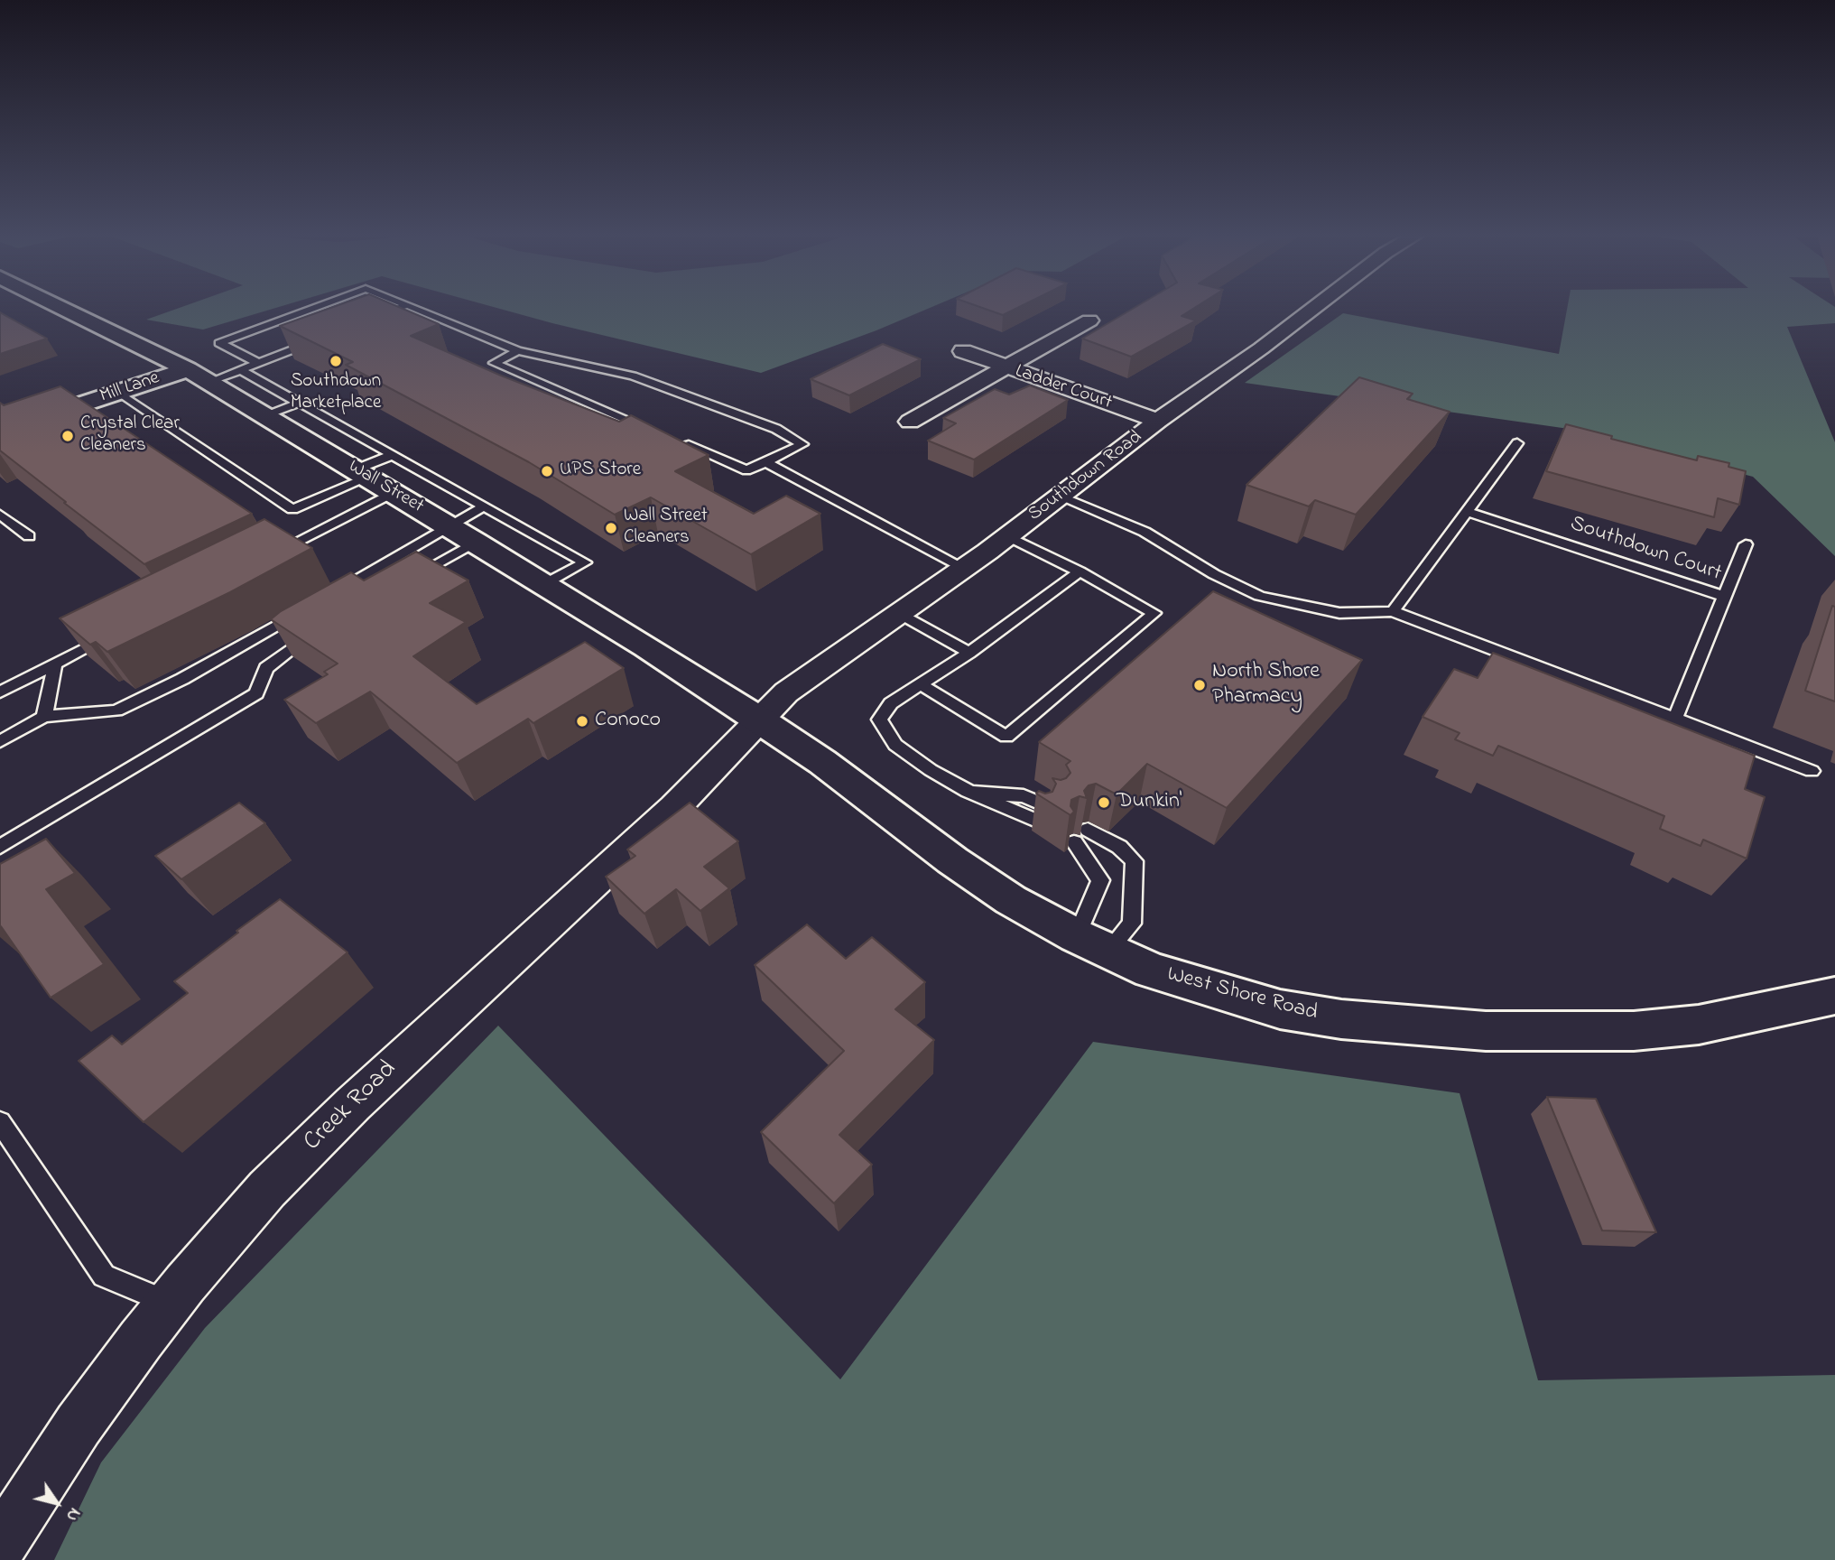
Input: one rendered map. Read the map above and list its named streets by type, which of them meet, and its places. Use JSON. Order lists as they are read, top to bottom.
{
  "streets": {
    "street": [
      "Mill Lane",
      "Ladder Court",
      "Southdown Road",
      "Wall Street",
      "West Shore Road",
      "Creek Road"
    ],
    "lane": ["Southdown Court"]
  },
  "crossings": [
    ["Mill Lane", "Wall Street"],
    ["Ladder Court", "Southdown Road"],
    ["Southdown Road", "Wall Street"],
    ["Southdown Road", "West Shore Road"],
    ["Southdown Road", "Creek Road"],
    ["Wall Street", "West Shore Road"],
    ["Wall Street", "Creek Road"],
    ["West Shore Road", "Creek Road"]
  ],
  "places": [
    "Southdown Marketplace",
    "Crystal Clear Cleaners",
    "UPS Store",
    "Wall Street Cleaners",
    "North Shore Pharmacy",
    "Conoco",
    "Dunkin'"
  ],
  "north": "bottom right"
}
